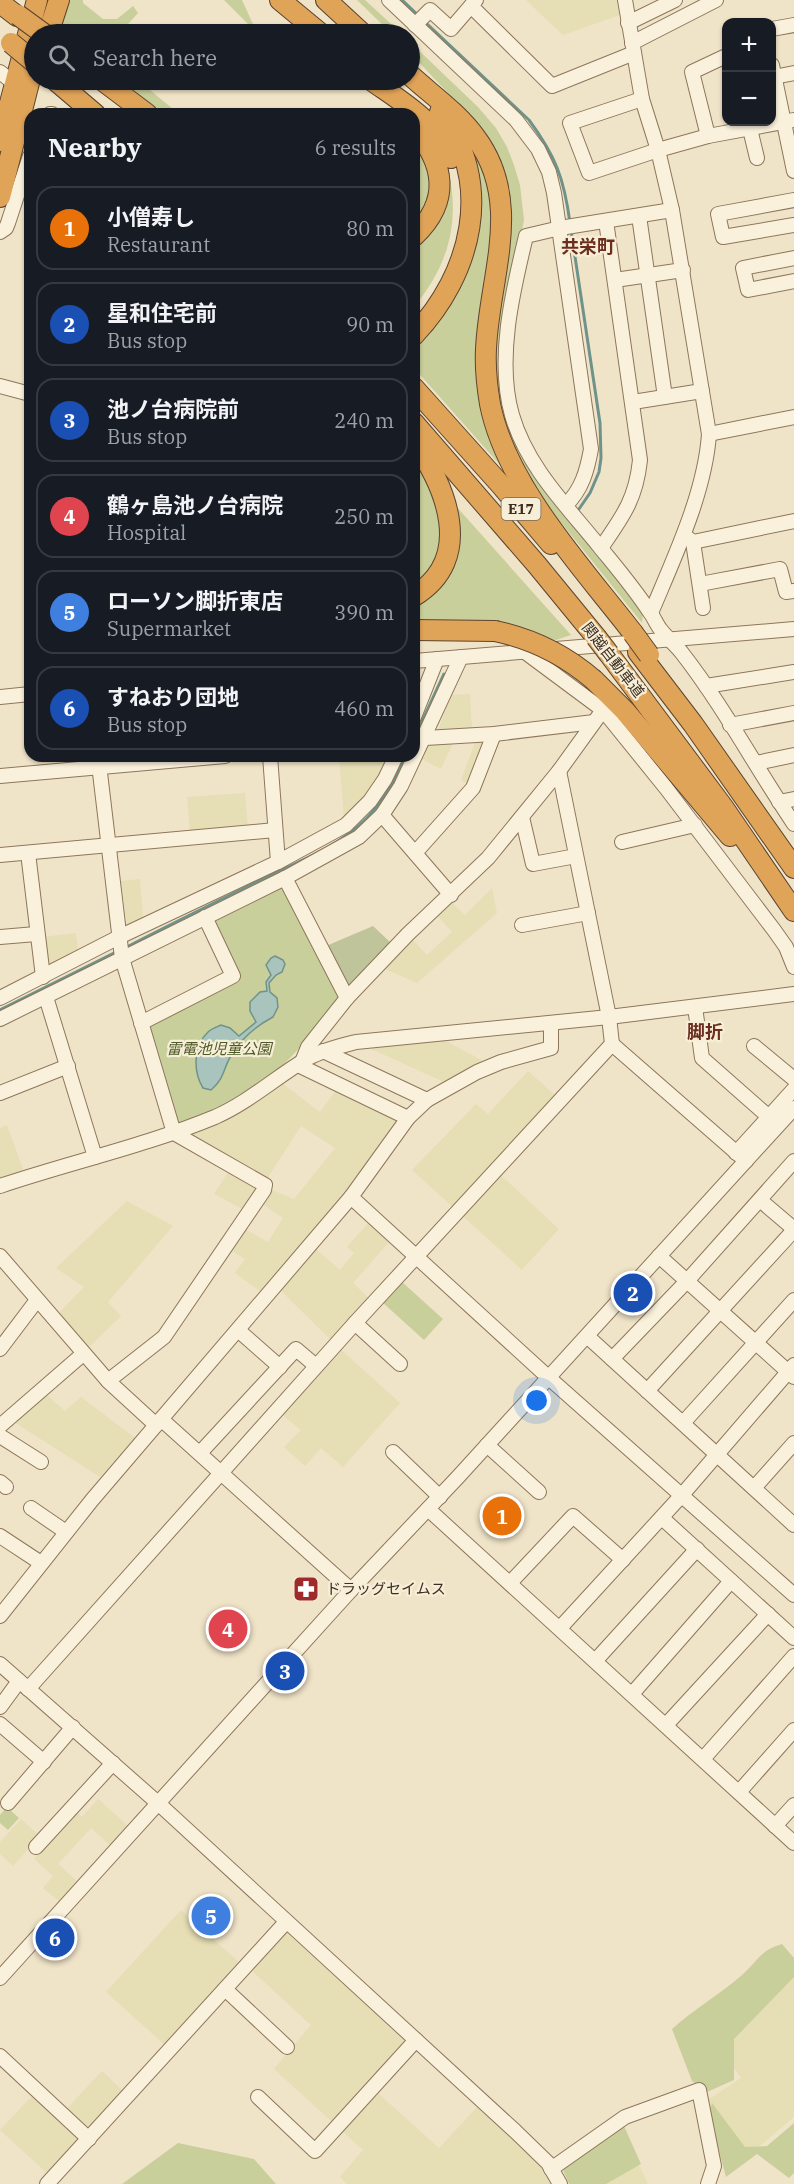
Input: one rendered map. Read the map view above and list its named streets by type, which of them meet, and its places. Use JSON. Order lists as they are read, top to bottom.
{
  "streets": {
    "highway": ["E17", "関越自動車道"]
  },
  "districts": ["共栄町", "脚折"],
  "parks": ["雷電池児童公園"],
  "places": {
    "pharmacy": ["ドラッグセイムス"]
  },
  "page": {
    "map_buttons": ["+", "−"],
    "search": "Search here",
    "heading": ["Nearby", "6 results"],
    "list": [
      {
        "mark": "1",
        "name": "小僧寿し",
        "note": "Restaurant",
        "value": "80 m"
      },
      {
        "mark": "2",
        "name": "星和住宅前",
        "note": "Bus stop",
        "value": "90 m"
      },
      {
        "mark": "3",
        "name": "池ノ台病院前",
        "note": "Bus stop",
        "value": "240 m"
      },
      {
        "mark": "4",
        "name": "鶴ヶ島池ノ台病院",
        "note": "Hospital",
        "value": "250 m"
      },
      {
        "mark": "5",
        "name": "ローソン脚折東店",
        "note": "Supermarket",
        "value": "390 m"
      },
      {
        "mark": "6",
        "name": "すねおり団地",
        "note": "Bus stop",
        "value": "460 m"
      }
    ],
    "pins": [
      "2",
      "1",
      "4",
      "3",
      "5",
      "6"
    ]
  }
}
